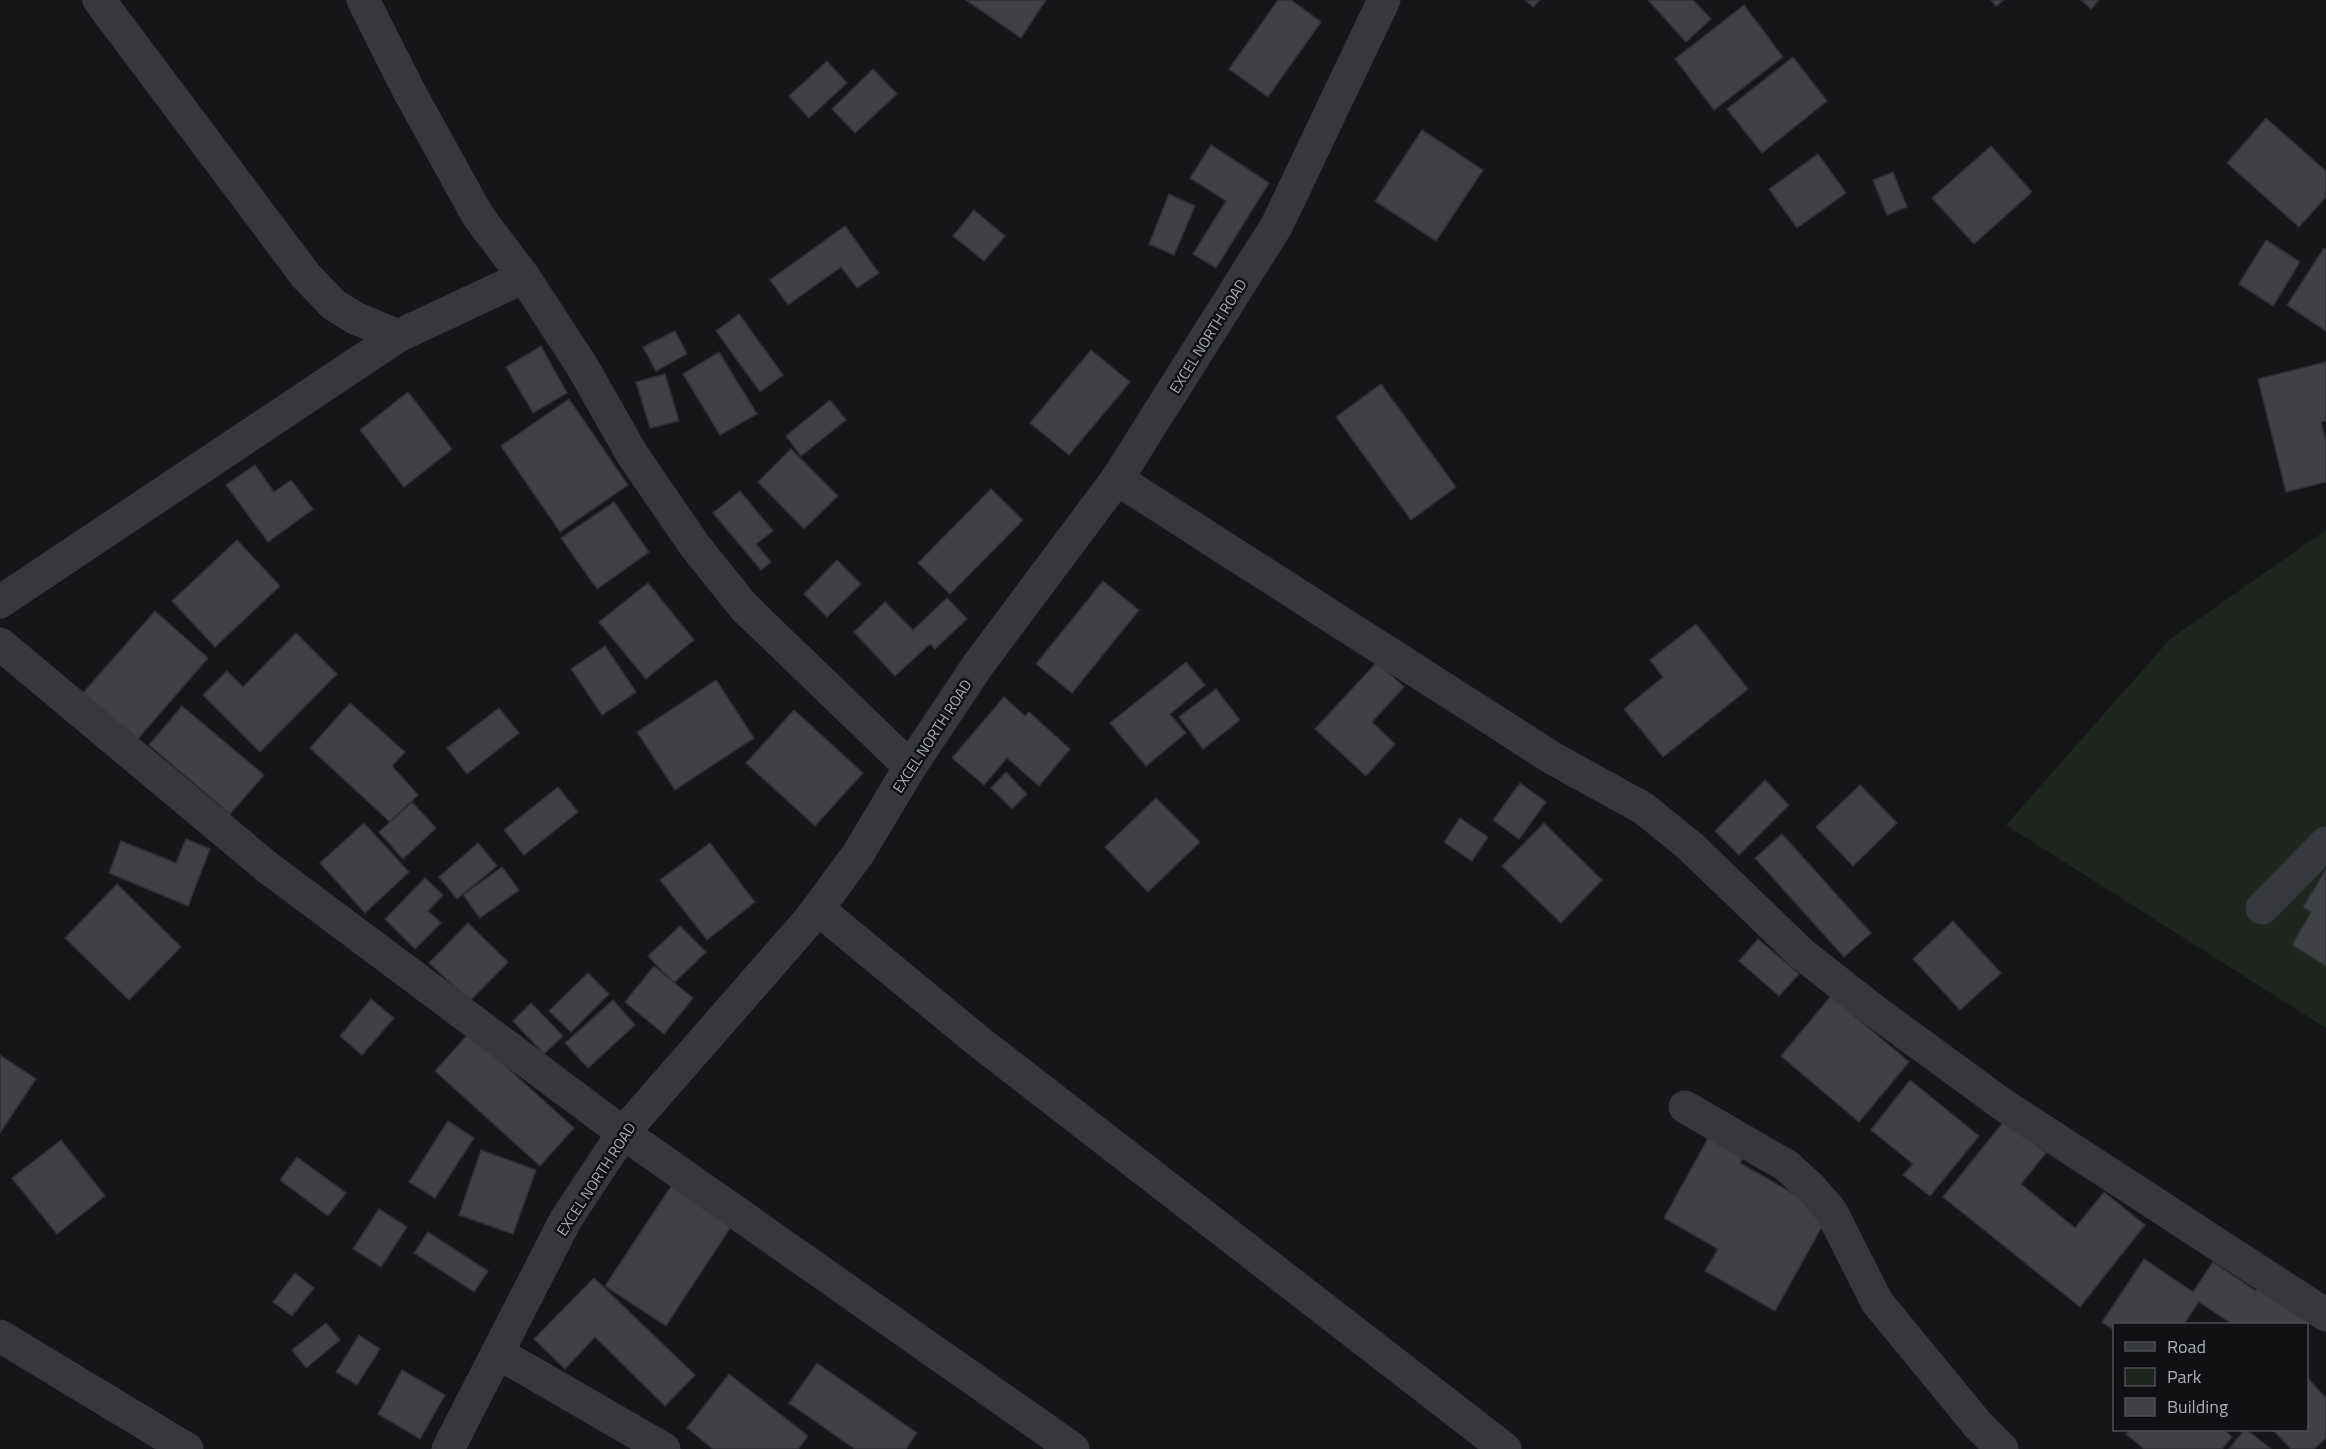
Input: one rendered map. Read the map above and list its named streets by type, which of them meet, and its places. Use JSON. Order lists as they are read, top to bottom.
{
  "streets": {
    "street": ["EXCEL NORTH ROAD"]
  },
  "legend": ["Road", "Park", "Building"]
}
